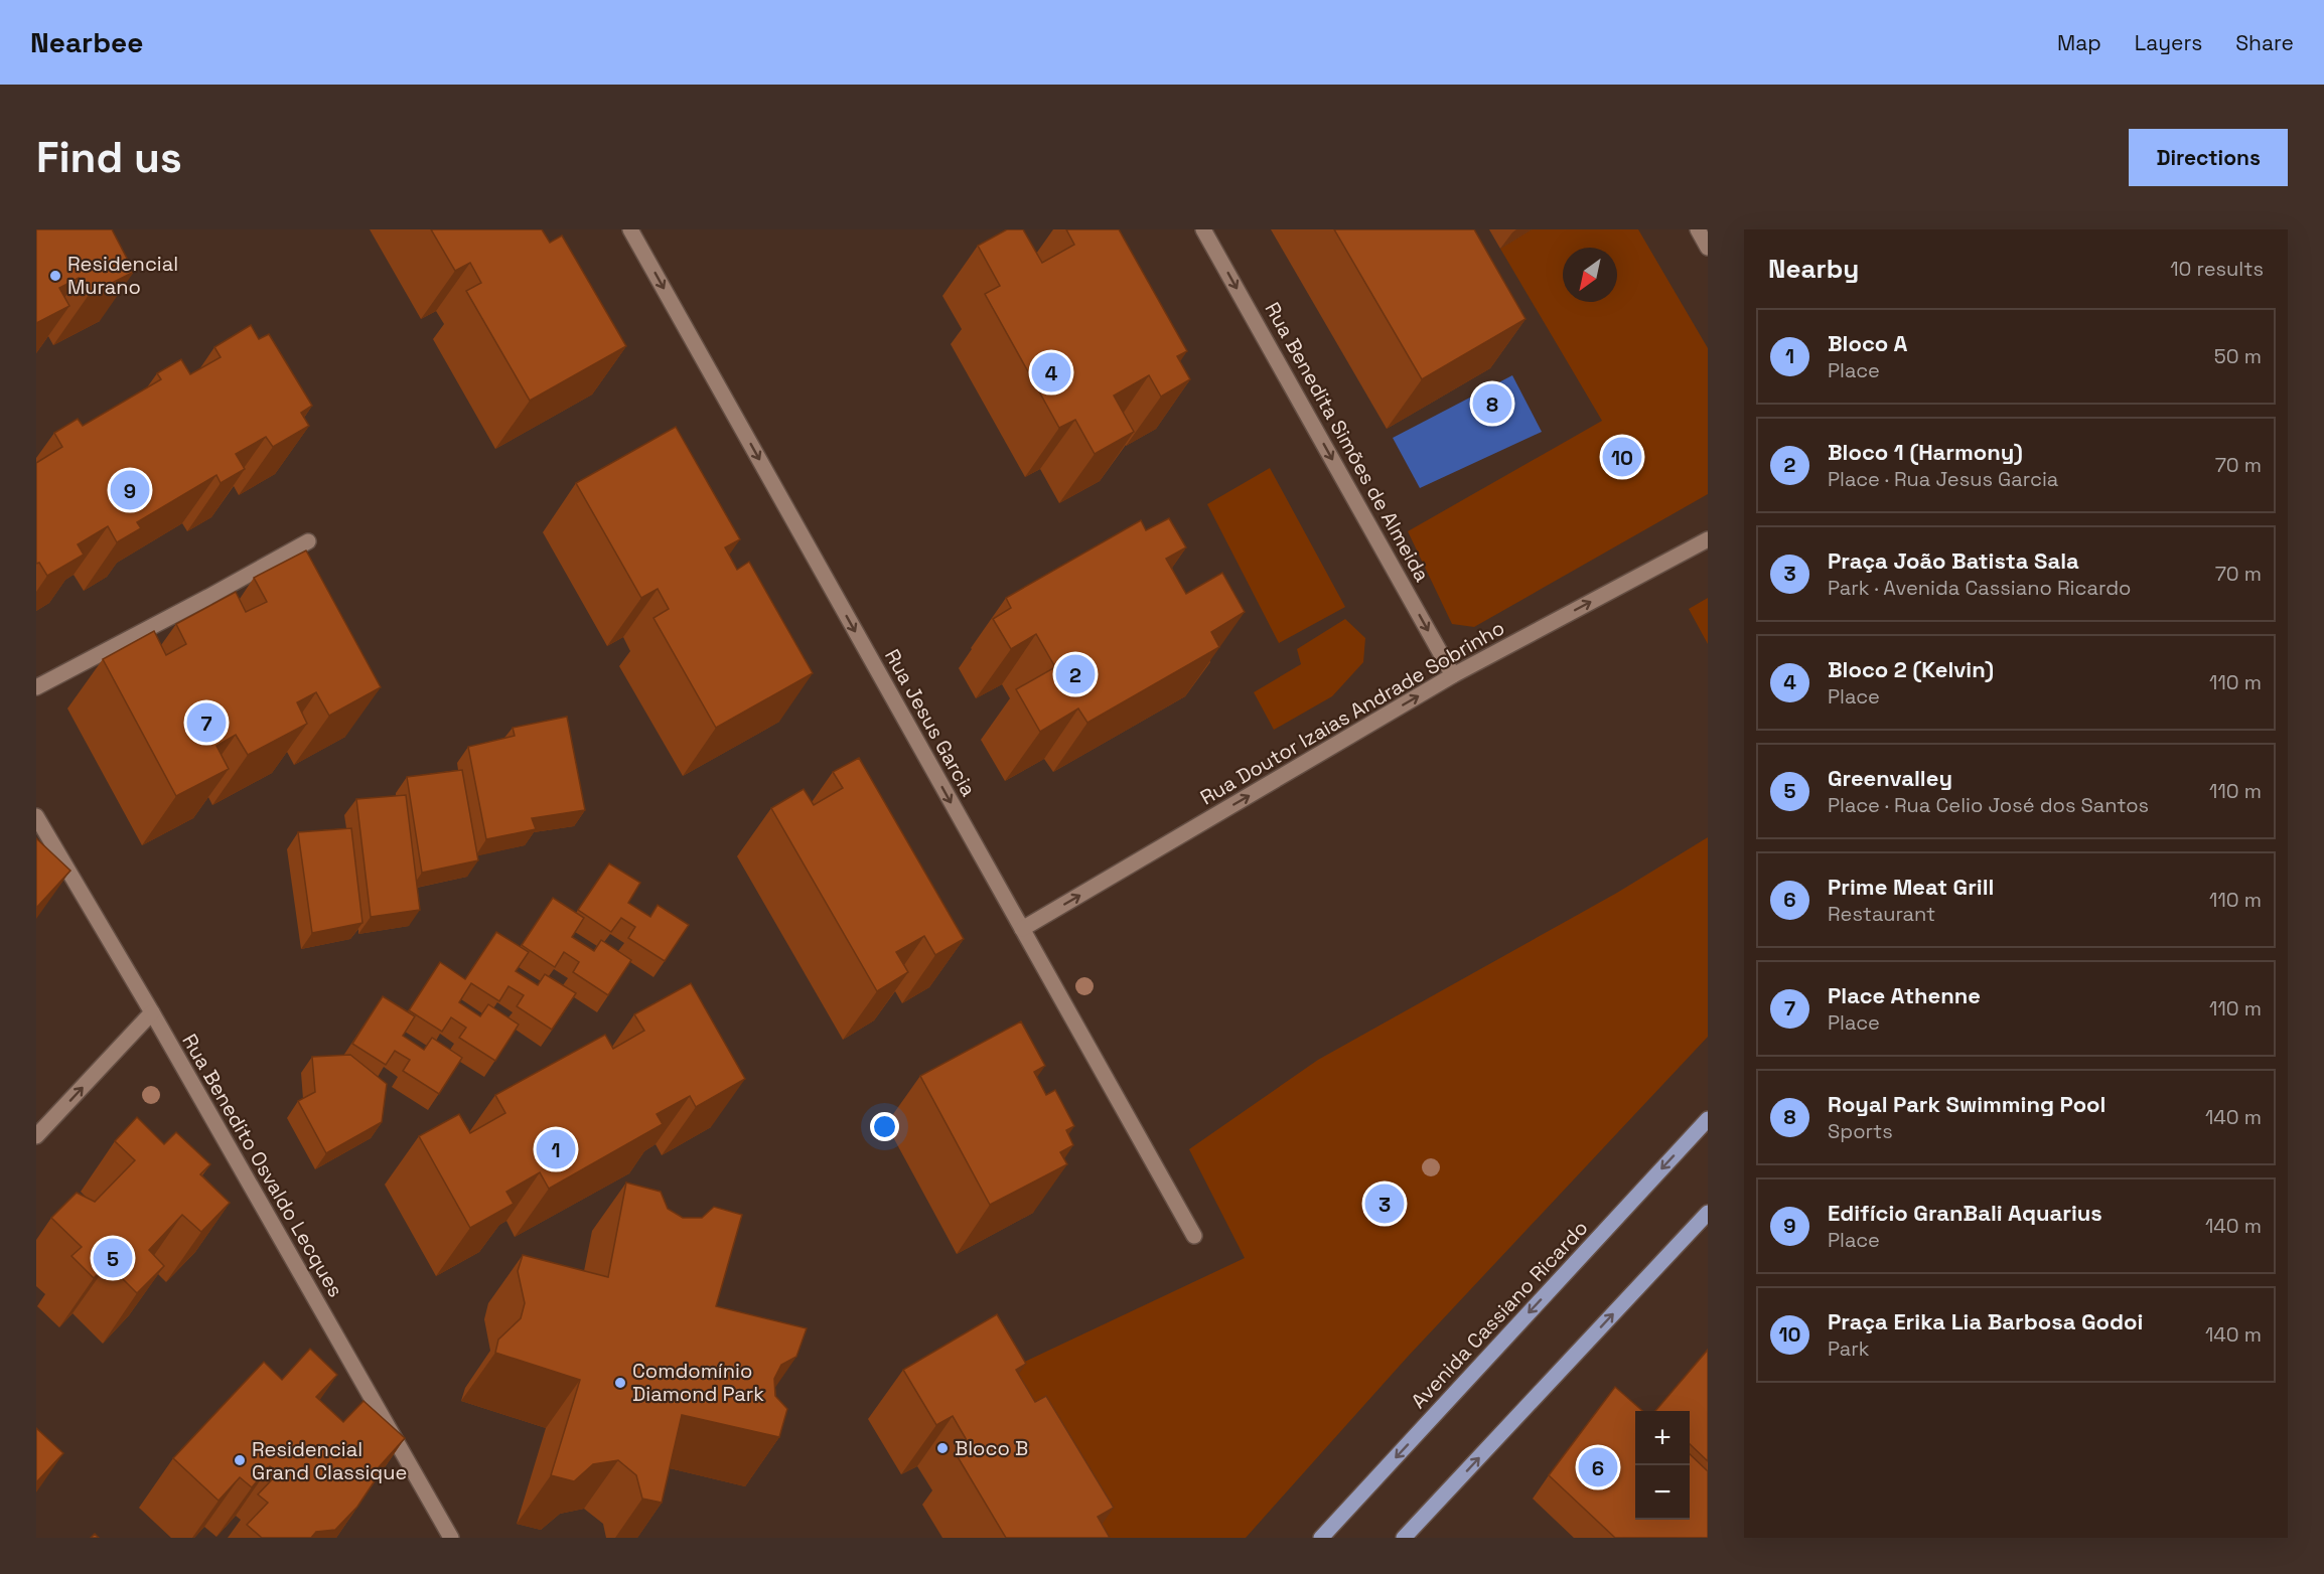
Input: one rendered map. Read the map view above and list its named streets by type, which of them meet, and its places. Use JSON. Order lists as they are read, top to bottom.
{
  "streets": {
    "main road": ["Avenida Cassiano Ricardo"],
    "street": [
      "Rua Benedita Simões de Almeida",
      "Rua Doutor Izaias Andrade Sobrinho",
      "Rua Jesus Garcia",
      "Rua Benedito Osvaldo Lecques"
    ]
  },
  "crossings": [
    ["Rua Benedita Simões de Almeida", "Rua Doutor Izaias Andrade Sobrinho"],
    ["Rua Doutor Izaias Andrade Sobrinho", "Rua Jesus Garcia"]
  ],
  "one_way": ["Rua Benedita Simões de Almeida", "Rua Doutor Izaias Andrade Sobrinho", "Rua Jesus Garcia"],
  "places": [
    "Residencial Murano",
    "Comdomínio Diamond Park",
    "Bloco B",
    "Residencial Grand Classique"
  ],
  "north": "bottom left",
  "page": {
    "header": "Nearbee",
    "nav": ["Map", "Layers", "Share"],
    "buttons": "Directions",
    "title": "Find us",
    "heading": ["Nearby", "10 results"],
    "list": [
      {
        "mark": "1",
        "name": "Bloco A",
        "note": "Place",
        "value": "50 m"
      },
      {
        "mark": "2",
        "name": "Bloco 1 (Harmony)",
        "note": "Place · Rua Jesus Garcia",
        "value": "70 m"
      },
      {
        "mark": "3",
        "name": "Praça João Batista Sala",
        "note": "Park · Avenida Cassiano Ricardo",
        "value": "70 m"
      },
      {
        "mark": "4",
        "name": "Bloco 2 (Kelvin)",
        "note": "Place",
        "value": "110 m"
      },
      {
        "mark": "5",
        "name": "Greenvalley",
        "note": "Place · Rua Celio José dos Santos",
        "value": "110 m"
      },
      {
        "mark": "6",
        "name": "Prime Meat Grill",
        "note": "Restaurant",
        "value": "110 m"
      },
      {
        "mark": "7",
        "name": "Place Athenne",
        "note": "Place",
        "value": "110 m"
      },
      {
        "mark": "8",
        "name": "Royal Park Swimming Pool",
        "note": "Sports",
        "value": "140 m"
      },
      {
        "mark": "9",
        "name": "Edifício GranBali Aquarius",
        "note": "Place",
        "value": "140 m"
      },
      {
        "mark": "10",
        "name": "Praça Erika Lia Barbosa Godoi",
        "note": "Park",
        "value": "140 m"
      }
    ],
    "pins": [
      "4",
      "8",
      "10",
      "9",
      "2",
      "7",
      "1",
      "3",
      "5",
      "6"
    ],
    "map_buttons": ["+", "−"]
  }
}
